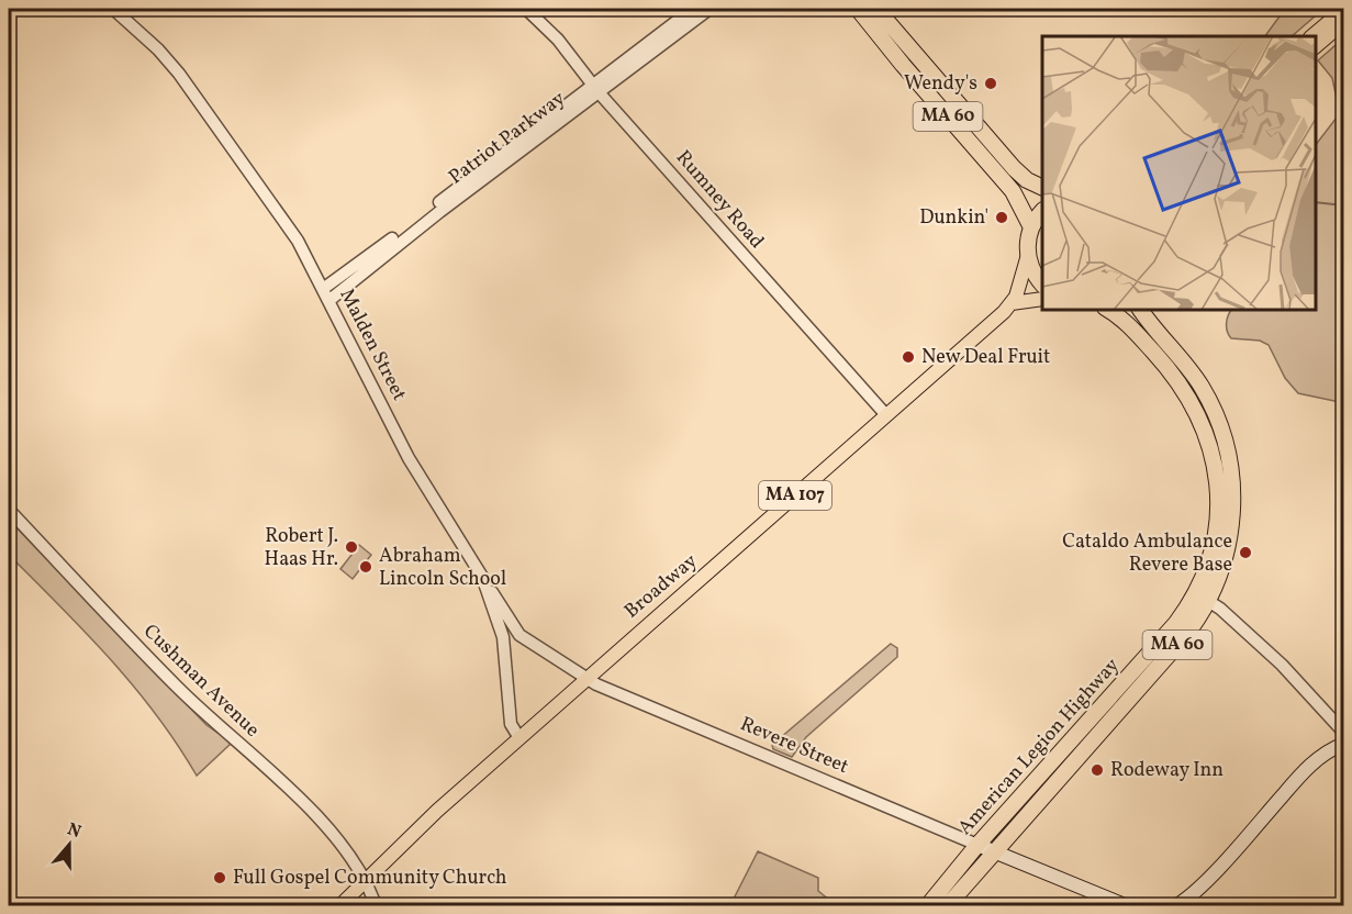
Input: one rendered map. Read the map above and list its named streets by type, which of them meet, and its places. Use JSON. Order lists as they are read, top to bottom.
{
  "streets": {
    "highway": ["MA 60", "American Legion Highway"],
    "main road": ["MA 107", "Broadway", "Revere Street"],
    "street": [
      "Patriot Parkway",
      "Rumney Road",
      "Malden Street",
      "Cushman Avenue"
    ]
  },
  "crossings": [
    ["Patriot Parkway", "Rumney Road"],
    ["Patriot Parkway", "Malden Street"],
    ["Rumney Road", "Broadway"],
    ["Malden Street", "Broadway"],
    ["Malden Street", "Revere Street"],
    ["Broadway", "Cushman Avenue"],
    ["Broadway", "Revere Street"],
    ["Revere Street", "American Legion Highway"]
  ],
  "places": [
    "Wendy's",
    "Dunkin'",
    "New Deal Fruit",
    "Robert J. Haas Hr.",
    "Cataldo Ambulance Revere Base",
    "Abraham Lincoln School",
    "Rodeway Inn",
    "Full Gospel Community Church"
  ],
  "north": "top"
}
